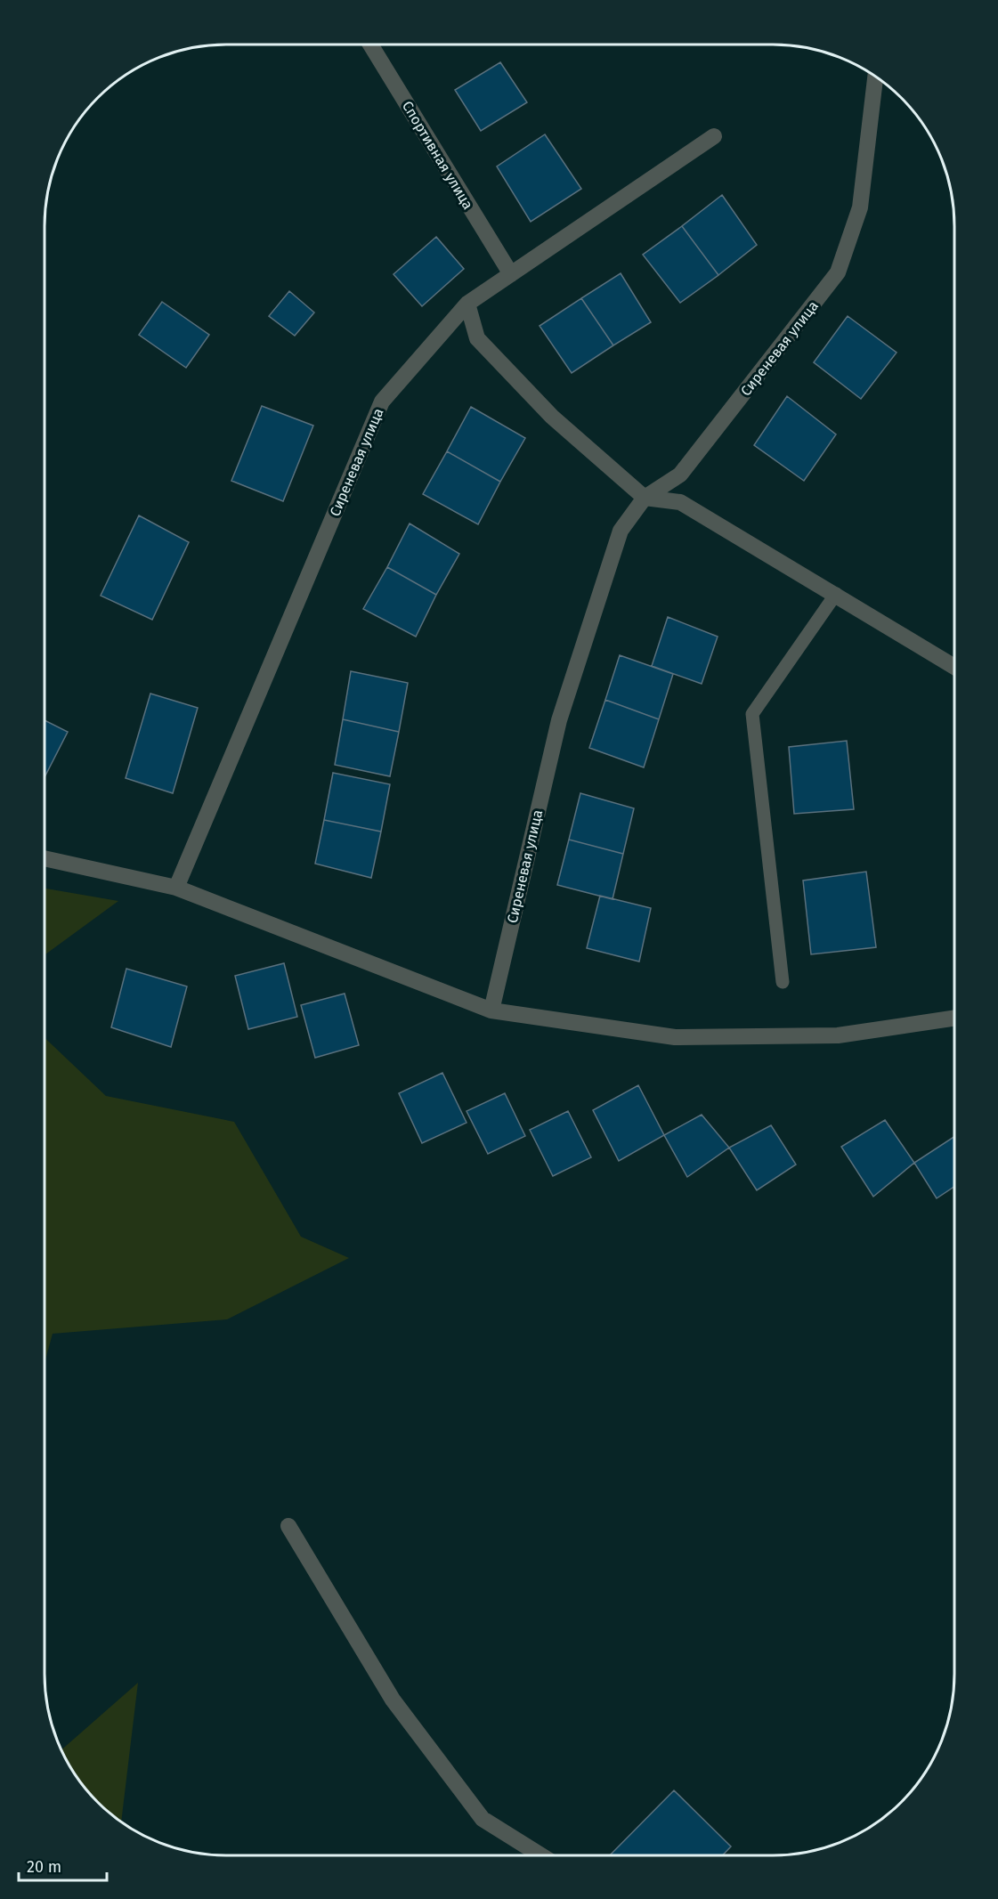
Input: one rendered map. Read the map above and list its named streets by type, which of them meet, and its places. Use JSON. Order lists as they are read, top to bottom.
{
  "streets": {
    "street": ["Спортивная улица", "Сиреневая улица"]
  },
  "crossings": [
    ["Спортивная улица", "Сиреневая улица"]
  ],
  "scale_bar": "20 m"
}
